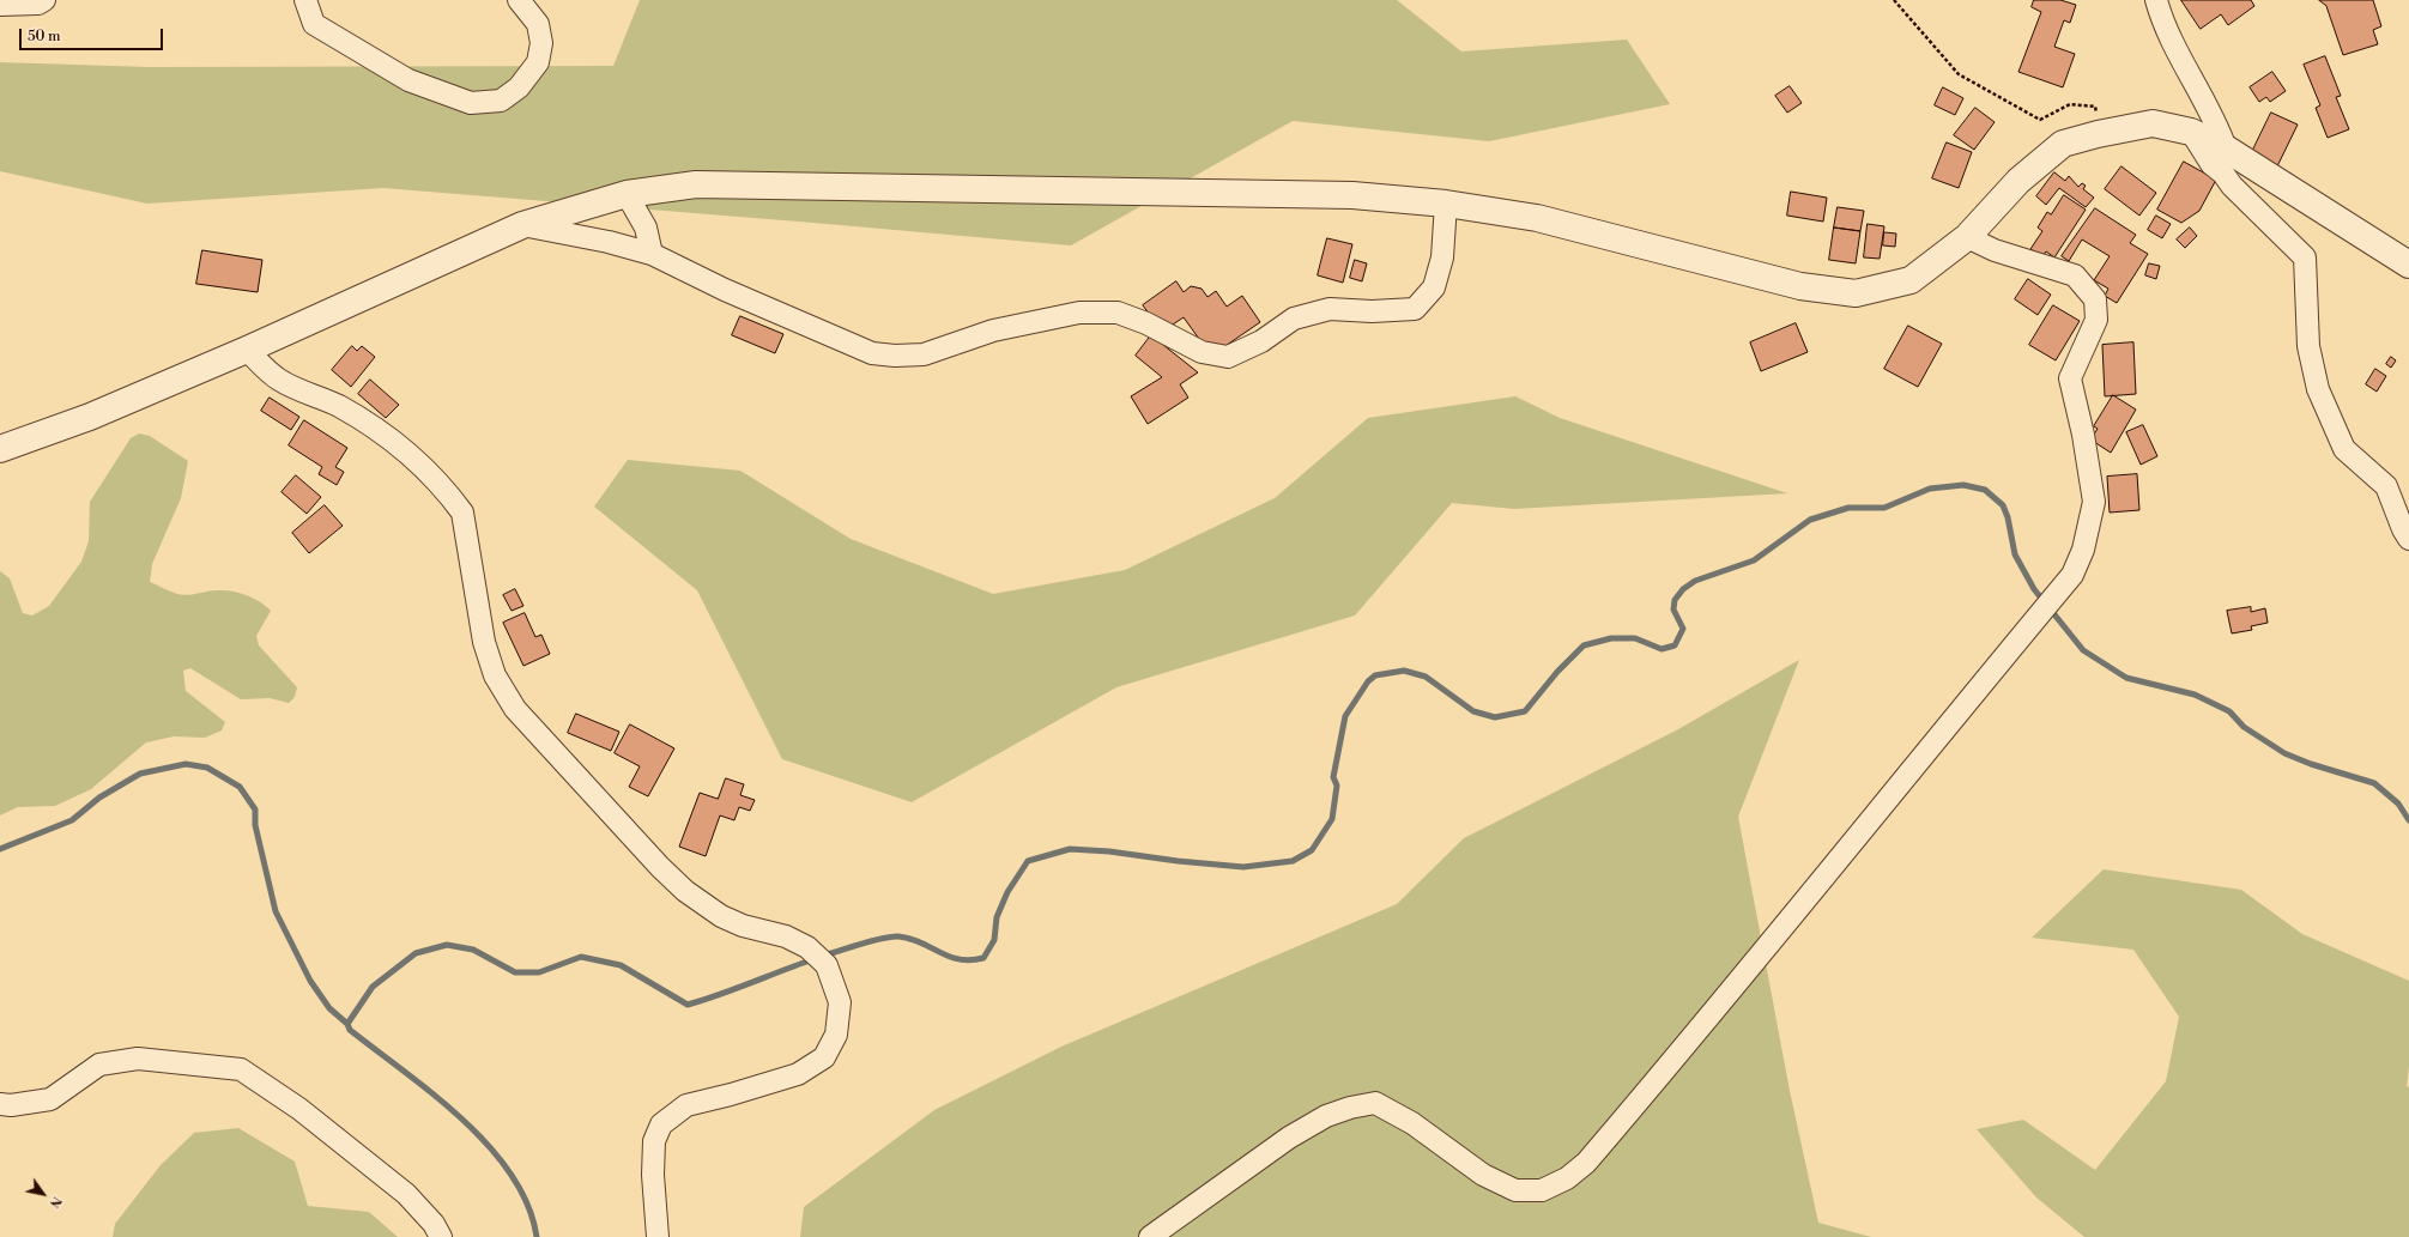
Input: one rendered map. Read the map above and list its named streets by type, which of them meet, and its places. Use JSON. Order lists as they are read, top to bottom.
{
  "scale_bar": "50 m",
  "north": "bottom right"
}
